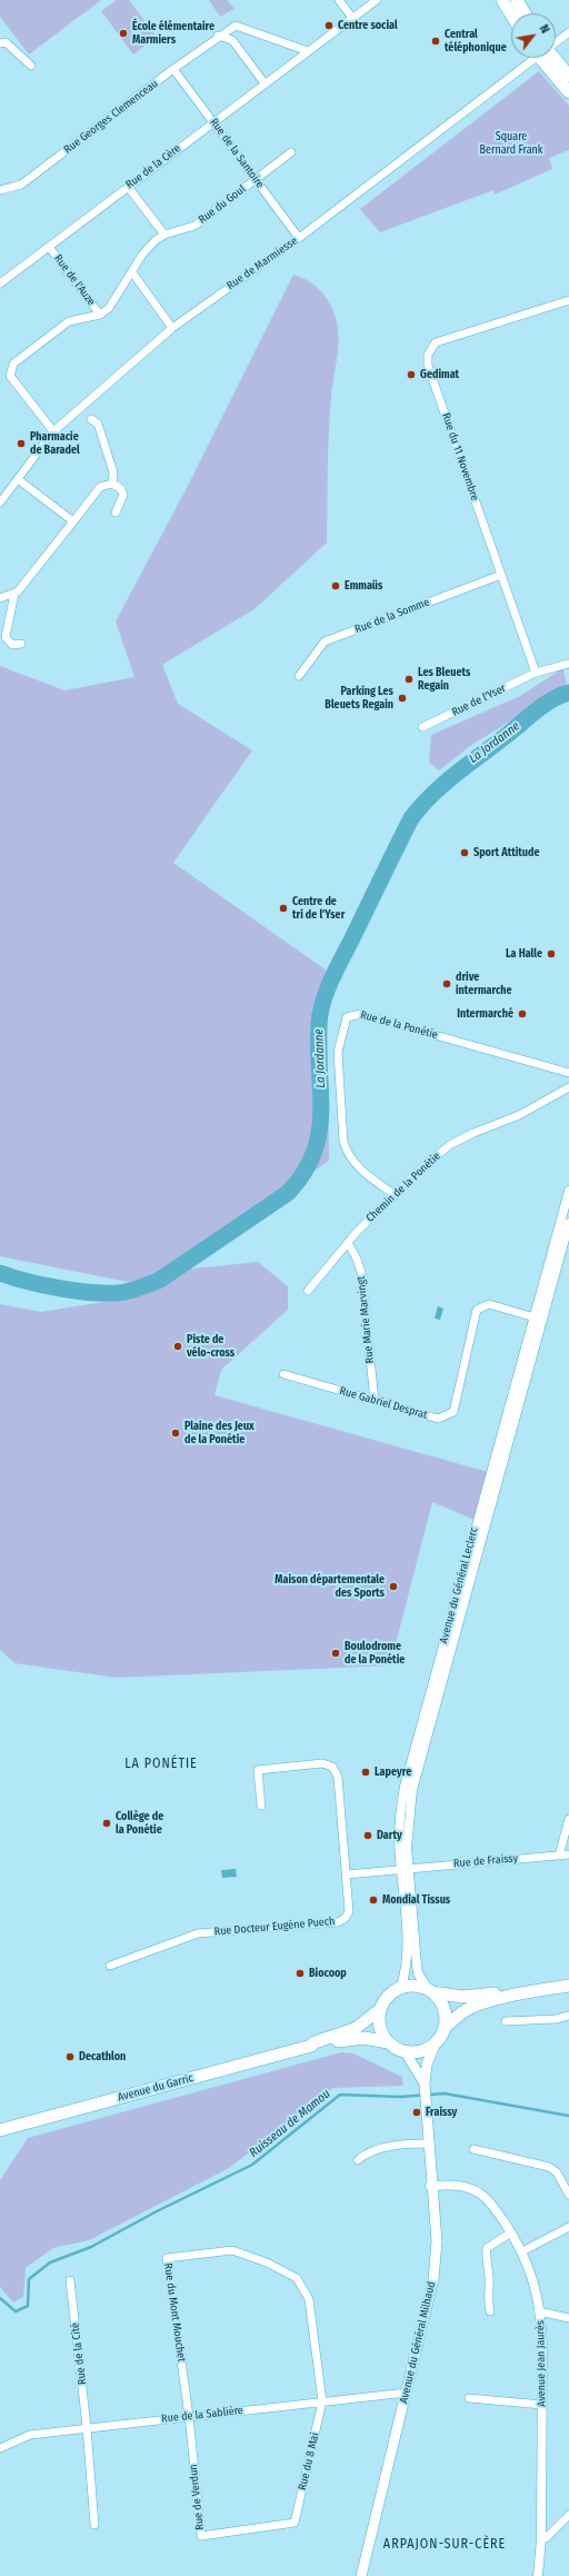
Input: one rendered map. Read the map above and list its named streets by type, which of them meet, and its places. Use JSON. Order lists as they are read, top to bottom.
{
  "streets": {
    "main road": ["Avenue du Garric", "Avenue du Général Milhaud"],
    "street": [
      "Rue Georges Clemenceau",
      "Rue de la Santoire",
      "Rue de la Cère",
      "Rue du Goul",
      "Rue de Marmiesse",
      "Rue de l'Auze",
      "Rue du 11 Novembre",
      "Rue de la Somme",
      "Rue de l'Yser",
      "Rue de la Ponétie",
      "Chemin de la Ponétie",
      "Rue Marie Marvingt",
      "Rue Gabriel Desprat",
      "Avenue du Général Leclerc",
      "Rue de Fraissy",
      "Rue Docteur Eugène Puech",
      "Rue du Mont Mouchet",
      "Rue de la Cité",
      "Avenue Jean Jaurès",
      "Rue de la Sablière",
      "Rue du 8 Mai",
      "Rue de Verdun"
    ]
  },
  "crossings": [
    ["Rue Georges Clemenceau", "Rue de la Santoire"],
    ["Rue Georges Clemenceau", "Rue de la Cère"],
    ["Rue de la Santoire", "Rue de la Cère"],
    ["Rue de la Santoire", "Rue du Goul"],
    ["Rue de la Santoire", "Rue de Marmiesse"],
    ["Rue de la Cère", "Rue de l'Auze"],
    ["Rue du 11 Novembre", "Rue de la Somme"],
    ["Rue du 11 Novembre", "Rue de l'Yser"],
    ["Rue de la Ponétie", "Chemin de la Ponétie"],
    ["Chemin de la Ponétie", "Rue Marie Marvingt"],
    ["Rue Marie Marvingt", "Rue Gabriel Desprat"],
    ["Rue Gabriel Desprat", "Avenue du Général Leclerc"],
    ["Avenue du Général Leclerc", "Rue de Fraissy"],
    ["Avenue du Général Leclerc", "Avenue du Garric"],
    ["Avenue du Général Leclerc", "Avenue du Général Milhaud"],
    ["Avenue du Garric", "Avenue du Général Milhaud"],
    ["Rue du Mont Mouchet", "Rue de la Sablière"],
    ["Rue du Mont Mouchet", "Rue du 8 Mai"],
    ["Rue du Mont Mouchet", "Rue de Verdun"],
    ["Avenue du Général Milhaud", "Avenue Jean Jaurès"],
    ["Avenue du Général Milhaud", "Rue de la Sablière"],
    ["Rue de la Cité", "Rue de la Sablière"],
    ["Rue de la Sablière", "Rue du 8 Mai"],
    ["Rue de la Sablière", "Rue de Verdun"],
    ["Rue du 8 Mai", "Rue de Verdun"]
  ],
  "districts": ["LA PONÉTIE", "ARPAJON-SUR-CÈRE"],
  "water": ["La Jordanne", "Ruisseau de Mamou"],
  "parks": ["Square Bernard Frank"],
  "places": [
    "Centre social",
    "École élémentaire Marmiers",
    "Central téléphonique",
    "Gedimat",
    "Pharmacie de Baradel",
    "Emmaüs",
    "Les Bleuets Regain",
    "Parking Les Bleuets Regain",
    "Sport Attitude",
    "Centre de tri de l'Yser",
    "La Halle",
    "drive intermarche",
    "Intermarché",
    "Piste de vélo-cross",
    "Plaine des Jeux de la Ponétie",
    "Maison départementale des Sports",
    "Boulodrome de la Ponétie",
    "Lapeyre",
    "Collège de la Ponétie",
    "Darty",
    "Mondial Tissus",
    "Biocoop",
    "Decathlon",
    "Fraissy"
  ],
  "north": "top right"
}
